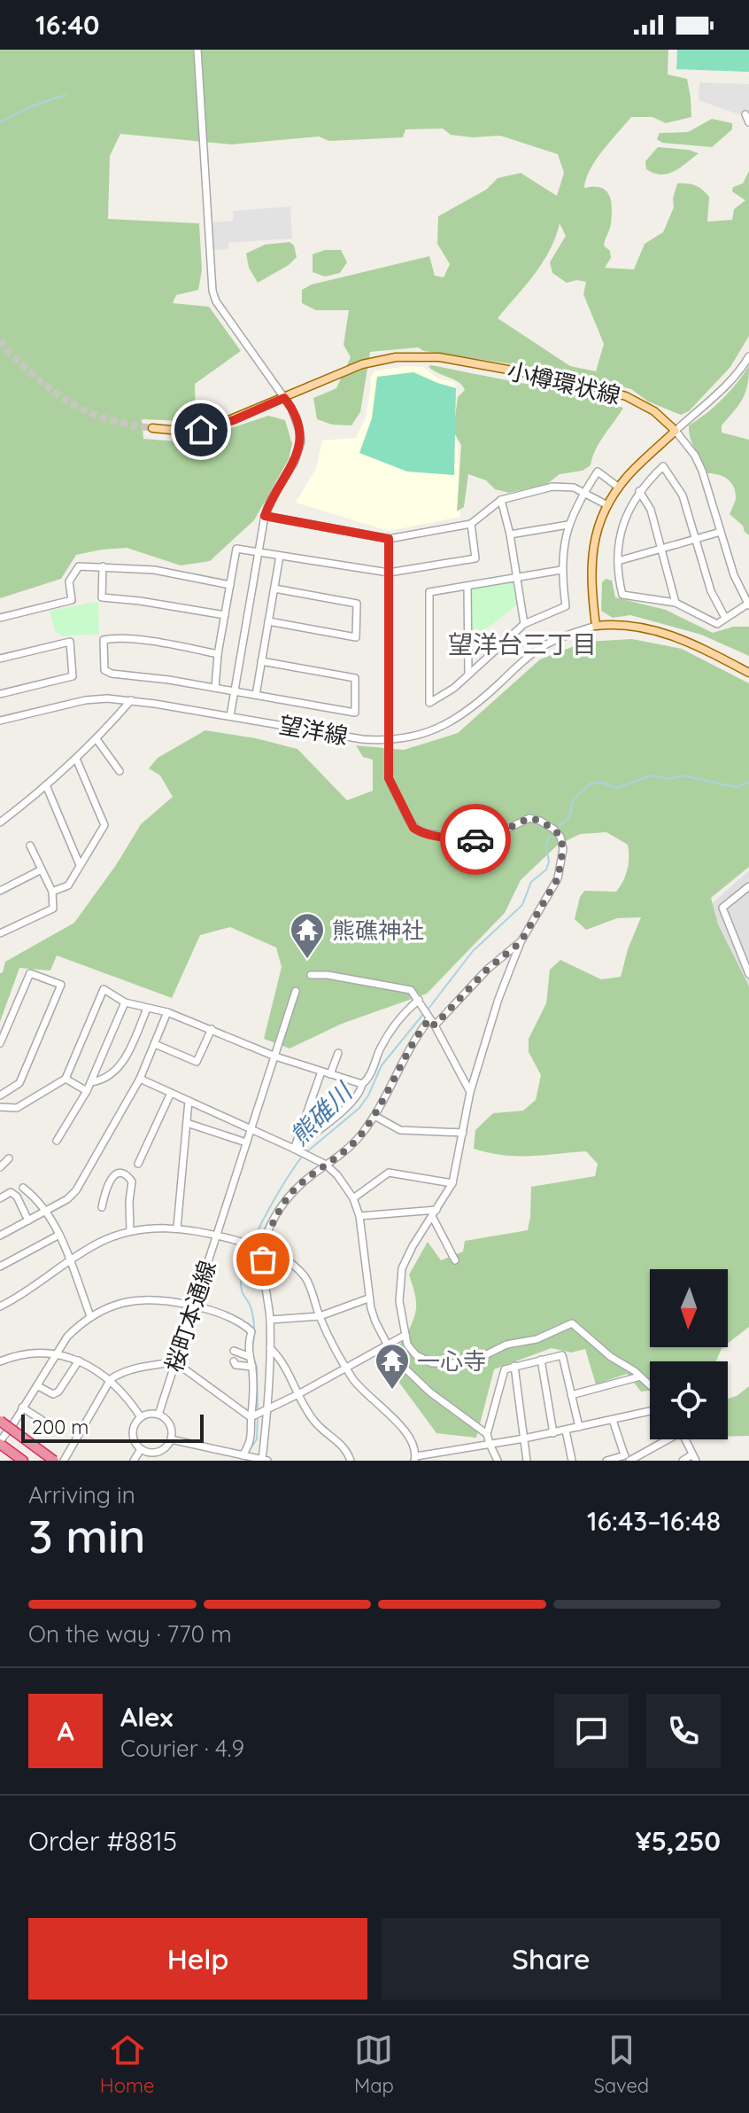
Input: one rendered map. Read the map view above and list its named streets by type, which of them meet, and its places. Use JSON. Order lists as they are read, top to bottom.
{
  "streets": {
    "main road": ["小樽環状線"],
    "street": ["望洋線", "桜町本通線"]
  },
  "districts": ["望洋台三丁目"],
  "water": ["熊碓川"],
  "places": {
    "temple": ["熊礁神社", "一心寺"]
  },
  "scale_bar": "200 m",
  "north": "bottom",
  "page": {
    "status": "16:40",
    "scale": "200 m",
    "heading": ["3 min", "Arriving in", "16:43–16:48"],
    "panel": [
      "Alex",
      "Courier · 4.9",
      "Order #8815",
      "¥5,250"
    ],
    "bar": "On the way · 770 m",
    "round": "A",
    "buttons": ["Help", "Share"],
    "tabs": ["Home", "Map", "Saved"]
  }
}
